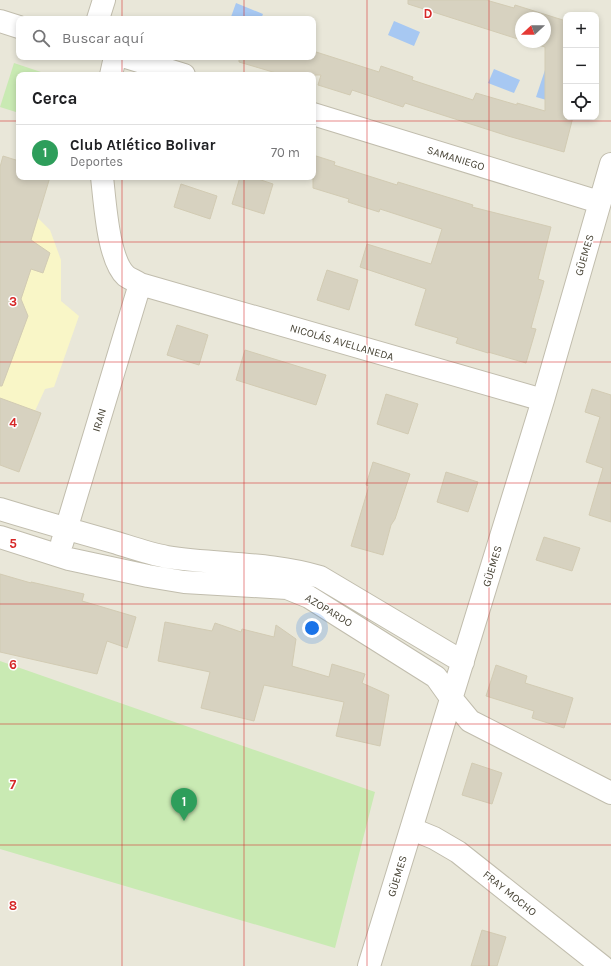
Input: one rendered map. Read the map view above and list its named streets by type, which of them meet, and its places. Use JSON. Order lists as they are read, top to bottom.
{
  "streets": {
    "street": [
      "SAMANIEGO",
      "GÜEMES",
      "NICOLÁS AVELLANEDA",
      "IRAN",
      "AZOPARDO",
      "FRAY MOCHO"
    ]
  },
  "crossings": [
    ["SAMANIEGO", "GÜEMES"],
    ["GÜEMES", "NICOLÁS AVELLANEDA"],
    ["GÜEMES", "AZOPARDO"],
    ["GÜEMES", "FRAY MOCHO"],
    ["NICOLÁS AVELLANEDA", "IRAN"],
    ["IRAN", "AZOPARDO"]
  ],
  "north": "left",
  "page": {
    "map_buttons": ["+", "−"],
    "search": "Buscar aquí",
    "heading": "Cerca",
    "list": [
      {
        "mark": "1",
        "name": "Club Atlético Bolivar",
        "note": "Deportes",
        "value": "70 m"
      }
    ],
    "pins": "1"
  },
  "grid": {
    "columns": ["D"],
    "rows": [
      "3",
      "4",
      "5",
      "6",
      "7",
      "8"
    ]
  }
}
